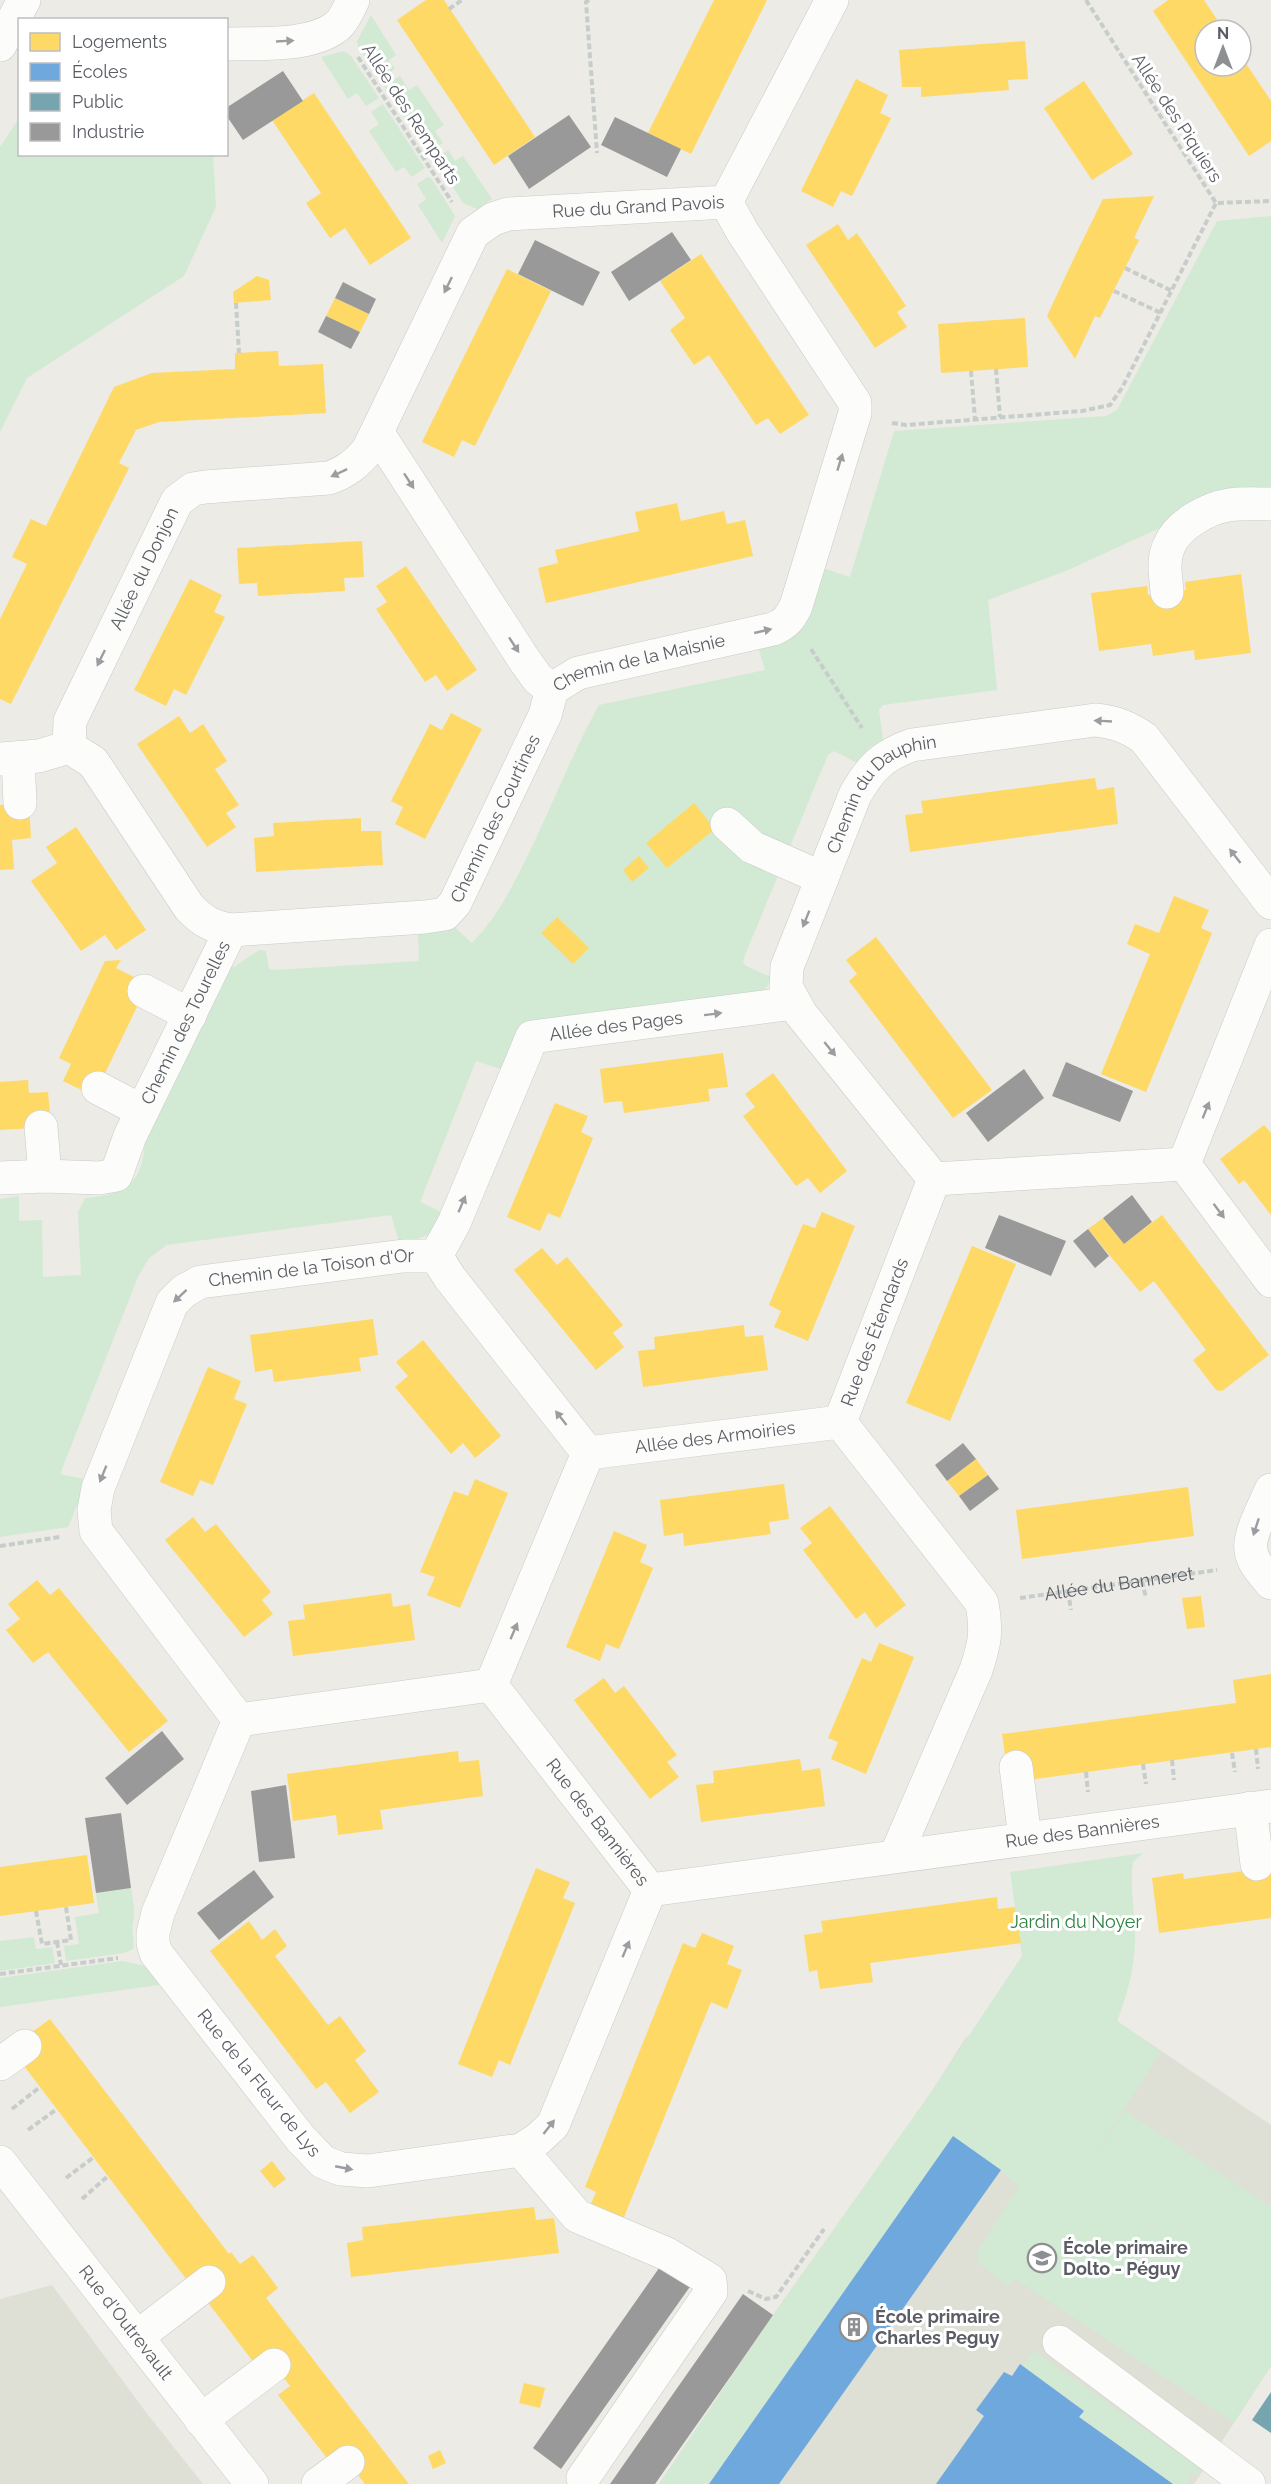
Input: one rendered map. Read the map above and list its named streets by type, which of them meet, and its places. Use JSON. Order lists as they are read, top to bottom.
{
  "streets": {
    "street": [
      "Rue du Grand Pavois",
      "Allée du Donjon",
      "Chemin de la Maisnie",
      "Chemin du Dauphin",
      "Chemin des Courtines",
      "Chemin des Tourelles",
      "Allée des Pages",
      "Chemin de la Toison d'Or",
      "Rue des Étendards",
      "Allée des Armoiries",
      "Rue des Bannières",
      "Rue de la Fleur de Lys",
      "Rue d'Outrevault"
    ],
    "path": ["Allée des Remparts", "Allée des Piquiers", "Allée du Banneret"]
  },
  "crossings": [
    ["Allée des Remparts", "Rue du Grand Pavois"],
    ["Allée du Donjon", "Chemin de la Maisnie"],
    ["Allée du Donjon", "Chemin des Tourelles"],
    ["Chemin de la Maisnie", "Chemin des Courtines"],
    ["Chemin du Dauphin", "Allée des Pages"],
    ["Chemin du Dauphin", "Rue des Étendards"],
    ["Chemin des Courtines", "Chemin des Tourelles"],
    ["Allée des Pages", "Chemin de la Toison d'Or"],
    ["Chemin de la Toison d'Or", "Allée des Armoiries"],
    ["Rue des Étendards", "Allée des Armoiries"],
    ["Rue des Étendards", "Allée du Banneret"],
    ["Rue des Bannières", "Rue de la Fleur de Lys"]
  ],
  "one_way": ["Allée du Donjon", "Chemin de la Maisnie", "Allée des Pages"],
  "parks": ["Jardin du Noyer"],
  "places": {
    "school or university": ["École primaire Dolto - Péguy"],
    "building": ["École primaire Charles Peguy"]
  },
  "legend": [
    "Logements",
    "Écoles",
    "Public",
    "Industrie"
  ],
  "north": "top"
}
